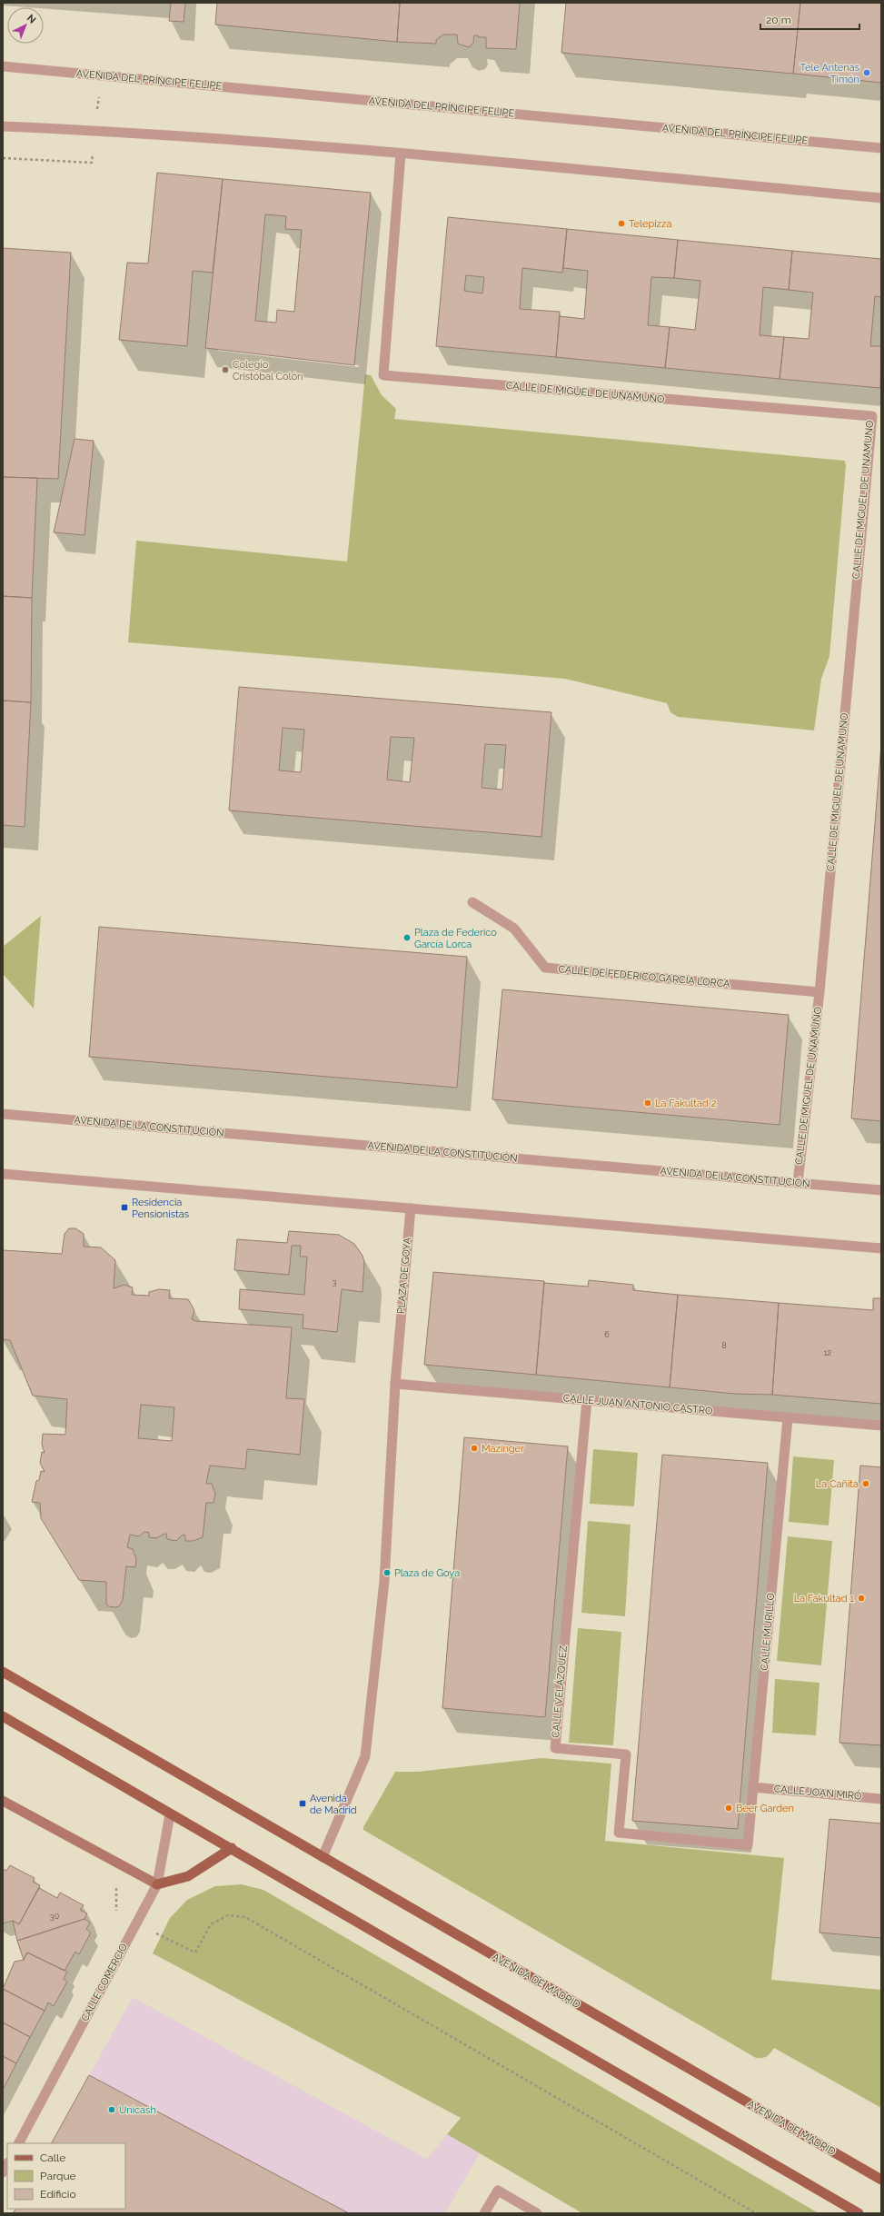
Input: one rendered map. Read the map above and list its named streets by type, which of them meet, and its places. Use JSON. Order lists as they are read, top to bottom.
{
  "streets": {
    "main road": ["AVENIDA DE MADRID"],
    "street": [
      "AVENIDA DEL PRÍNCIPE FELIPE",
      "CALLE DE MIGUEL DE UNAMUNO",
      "CALLE DE FEDERICO GARCÍA LORCA",
      "AVENIDA DE LA CONSTITUCIÓN",
      "PLAZA DE GOYA",
      "CALLE JUAN ANTONIO CASTRO",
      "CALLE MURILLO",
      "CALLE VELÁZQUEZ",
      "CALLE JOAN MIRÓ",
      "CALLE COMERCIO"
    ]
  },
  "crossings": [
    ["CALLE DE MIGUEL DE UNAMUNO", "CALLE DE FEDERICO GARCÍA LORCA"],
    ["CALLE DE MIGUEL DE UNAMUNO", "AVENIDA DE LA CONSTITUCIÓN"],
    ["PLAZA DE GOYA", "CALLE JUAN ANTONIO CASTRO"],
    ["PLAZA DE GOYA", "AVENIDA DE MADRID"],
    ["CALLE JUAN ANTONIO CASTRO", "CALLE MURILLO"],
    ["CALLE JUAN ANTONIO CASTRO", "CALLE VELÁZQUEZ"],
    ["CALLE MURILLO", "CALLE VELÁZQUEZ"],
    ["CALLE MURILLO", "CALLE JOAN MIRÓ"]
  ],
  "places": {
    "other": [
      "Tele Antenas Timón",
      "Telepizza",
      "Colegio Cristóbal Colón",
      "Plaza de Federico García Lorca",
      "La Fakultad 2",
      "Mazinger",
      "La Cañita",
      "Plaza de Goya",
      "La Fakultad 1",
      "Beer Garden",
      "Unicash"
    ],
    "transit": ["Residencia Pensionistas", "Avenida de Madrid"]
  },
  "house_numbers": [
    "3",
    "6",
    "8",
    "12",
    "30"
  ],
  "legend": ["Calle", "Parque", "Edificio"],
  "scale_bar": "20 m",
  "north": "top right"
}
